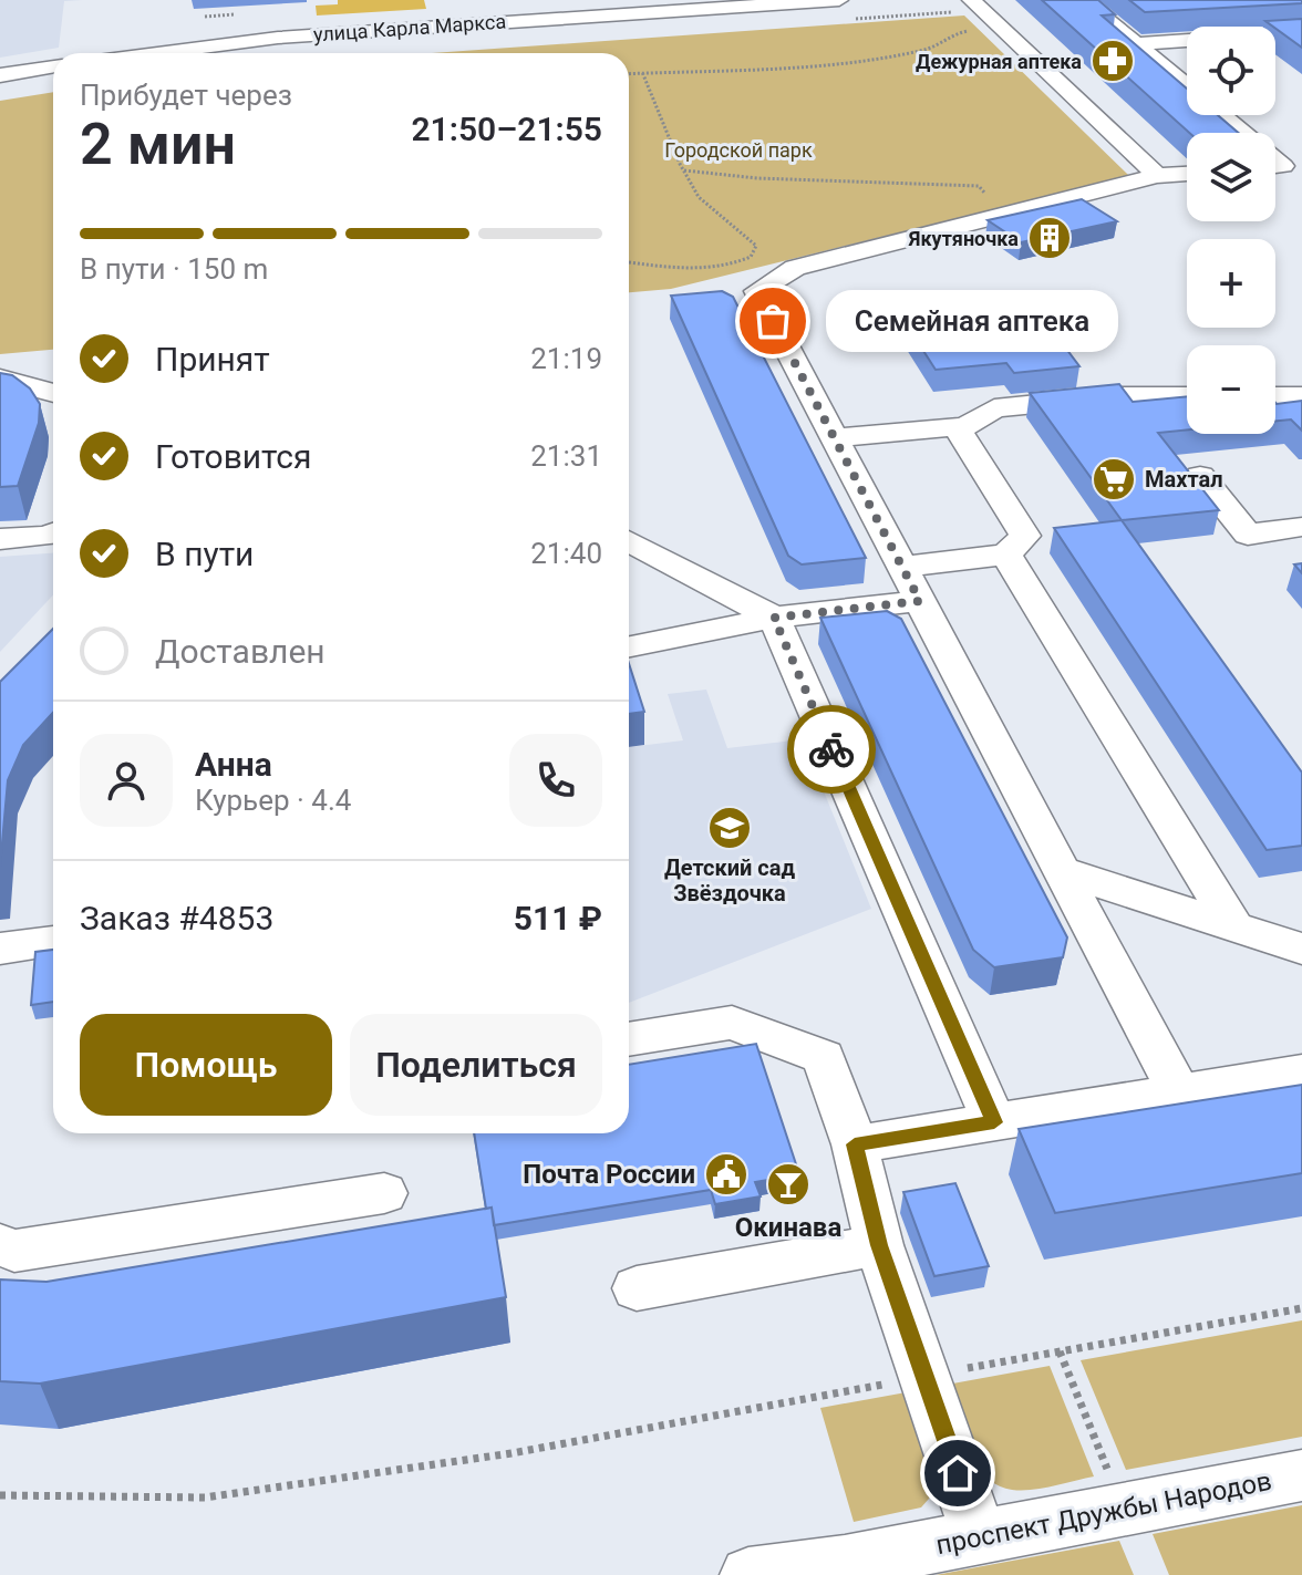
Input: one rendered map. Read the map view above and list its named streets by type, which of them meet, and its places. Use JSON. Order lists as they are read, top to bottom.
{
  "streets": {
    "street": ["улица Карла Маркса", "проспект Дружбы Народов"]
  },
  "parks": ["Городской парк"],
  "places": {
    "pharmacy": ["Дежурная аптека"],
    "building": ["Якутяночка"],
    "other": ["Семейная аптека"],
    "supermarket": ["Махтал"],
    "school or university": ["Детский сад Звёздочка"],
    "public building": ["Почта России"],
    "bar": ["Окинава"]
  },
  "page": {
    "map_buttons": ["+", "−"],
    "heading": ["2 мин", "Прибудет через", "21:50–21:55"],
    "panel": [
      "Анна",
      "Курьер · 4.4",
      "Заказ #4853",
      "511 ₽"
    ],
    "bar": "В пути · 150 m",
    "bubble": "Семейная аптека",
    "list": [
      ["Принят", "21:19"],
      ["Готовится", "21:31"],
      ["В пути", "21:40"],
      "Доставлен"
    ],
    "buttons": ["Помощь", "Поделиться"]
  }
}
